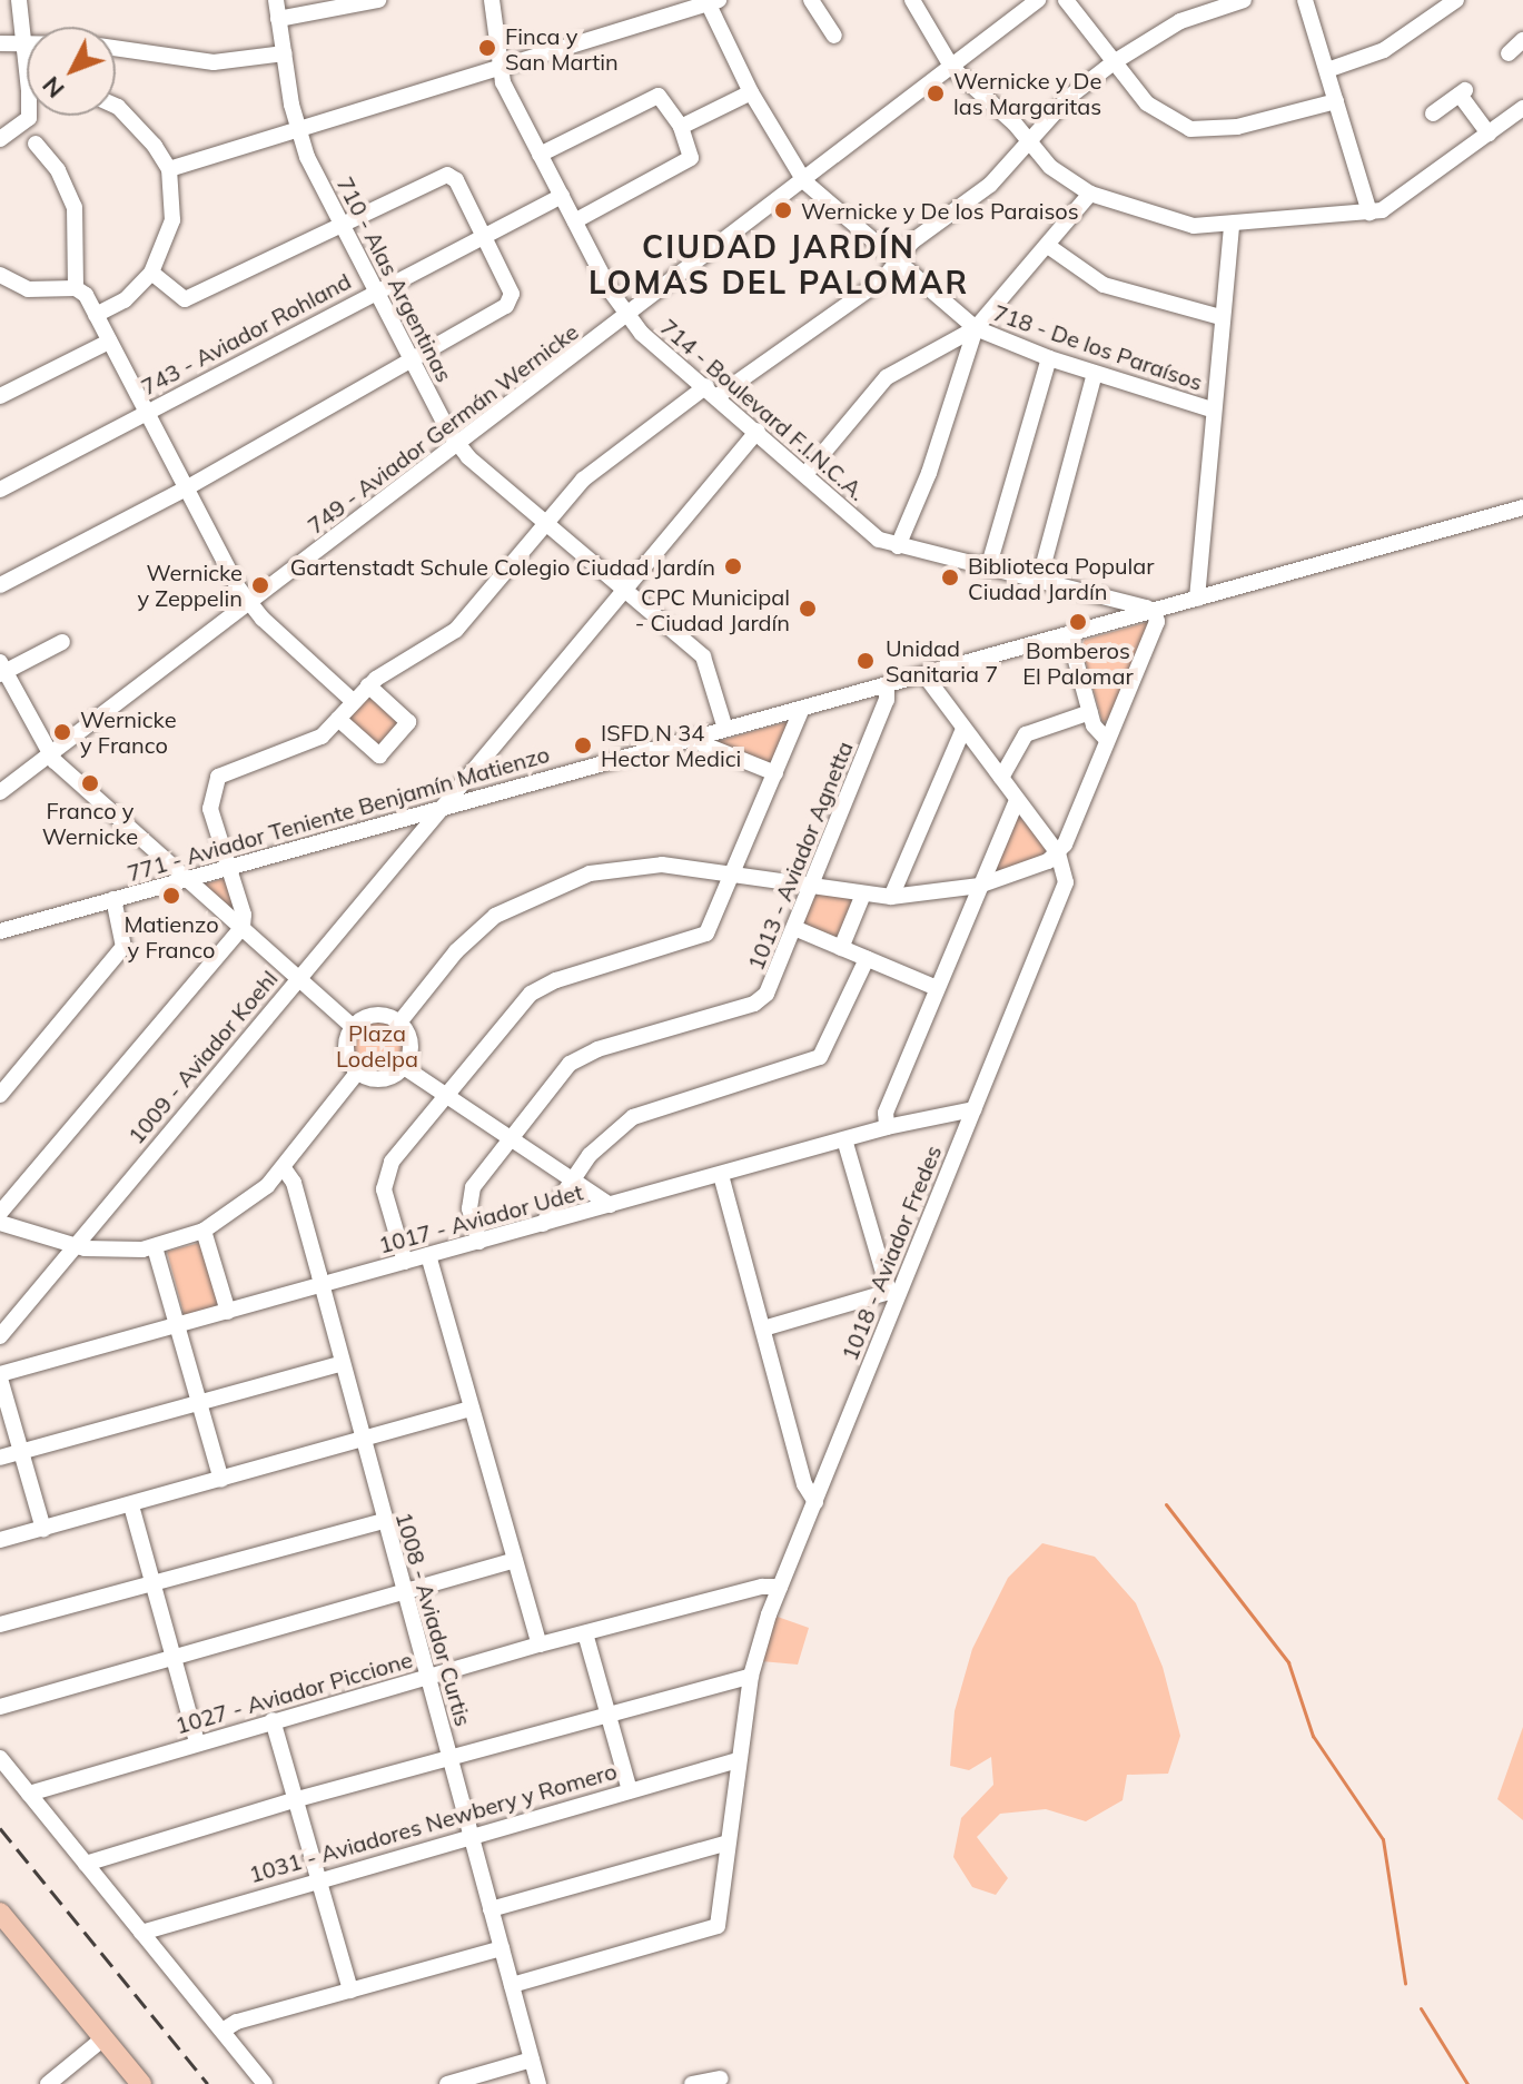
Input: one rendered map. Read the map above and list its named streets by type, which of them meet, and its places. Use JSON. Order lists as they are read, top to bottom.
{
  "streets": {
    "street": [
      "710 - Alas Argentinas",
      "743 - Aviador Rohland",
      "718 - De los Paraísos",
      "714 - Boulevard F.I.N.C.A.",
      "749 - Aviador Germán Wernicke",
      "771 - Aviador Teniente Benjamín Matienzo",
      "1013 - Aviador Agnetta",
      "1009 - Aviador Koehl",
      "1017 - Aviador Udet",
      "1018 - Aviador Fredes",
      "1008 - Aviador Curtis",
      "1027 - Aviador Piccione",
      "1031 - Aviadores Newbery y Romero"
    ]
  },
  "crossings": [
    ["710 - Alas Argentinas", "743 - Aviador Rohland"],
    ["710 - Alas Argentinas", "749 - Aviador Germán Wernicke"],
    ["710 - Alas Argentinas", "771 - Aviador Teniente Benjamín Matienzo"],
    ["710 - Alas Argentinas", "1009 - Aviador Koehl"],
    ["743 - Aviador Rohland", "714 - Boulevard F.I.N.C.A."],
    ["718 - De los Paraísos", "749 - Aviador Germán Wernicke"],
    ["714 - Boulevard F.I.N.C.A.", "749 - Aviador Germán Wernicke"],
    ["714 - Boulevard F.I.N.C.A.", "771 - Aviador Teniente Benjamín Matienzo"],
    ["714 - Boulevard F.I.N.C.A.", "1009 - Aviador Koehl"],
    ["714 - Boulevard F.I.N.C.A.", "1018 - Aviador Fredes"],
    ["771 - Aviador Teniente Benjamín Matienzo", "1013 - Aviador Agnetta"],
    ["771 - Aviador Teniente Benjamín Matienzo", "1009 - Aviador Koehl"],
    ["771 - Aviador Teniente Benjamín Matienzo", "1018 - Aviador Fredes"],
    ["1013 - Aviador Agnetta", "1017 - Aviador Udet"],
    ["1017 - Aviador Udet", "1018 - Aviador Fredes"],
    ["1017 - Aviador Udet", "1008 - Aviador Curtis"],
    ["1018 - Aviador Fredes", "1008 - Aviador Curtis"],
    ["1018 - Aviador Fredes", "1027 - Aviador Piccione"],
    ["1018 - Aviador Fredes", "1031 - Aviadores Newbery y Romero"],
    ["1008 - Aviador Curtis", "1027 - Aviador Piccione"],
    ["1008 - Aviador Curtis", "1031 - Aviadores Newbery y Romero"]
  ],
  "districts": ["CIUDAD JARDÍN LOMAS DEL PALOMAR"],
  "parks": ["Plaza Lodelpa"],
  "places": [
    "Finca y San Martin",
    "Wernicke y De las Margaritas",
    "Wernicke y De los Paraisos",
    "Gartenstadt Schule Colegio Ciudad Jardín",
    "Biblioteca Popular Ciudad Jardín",
    "Wernicke y Zeppelin",
    "CPC Municipal - Ciudad Jardín",
    "Bomberos El Palomar",
    "Unidad Sanitaria 7",
    "Wernicke y Franco",
    "ISFD N 34 Hector Medici",
    "Franco y Wernicke",
    "Matienzo y Franco"
  ],
  "north": "bottom left"
}
